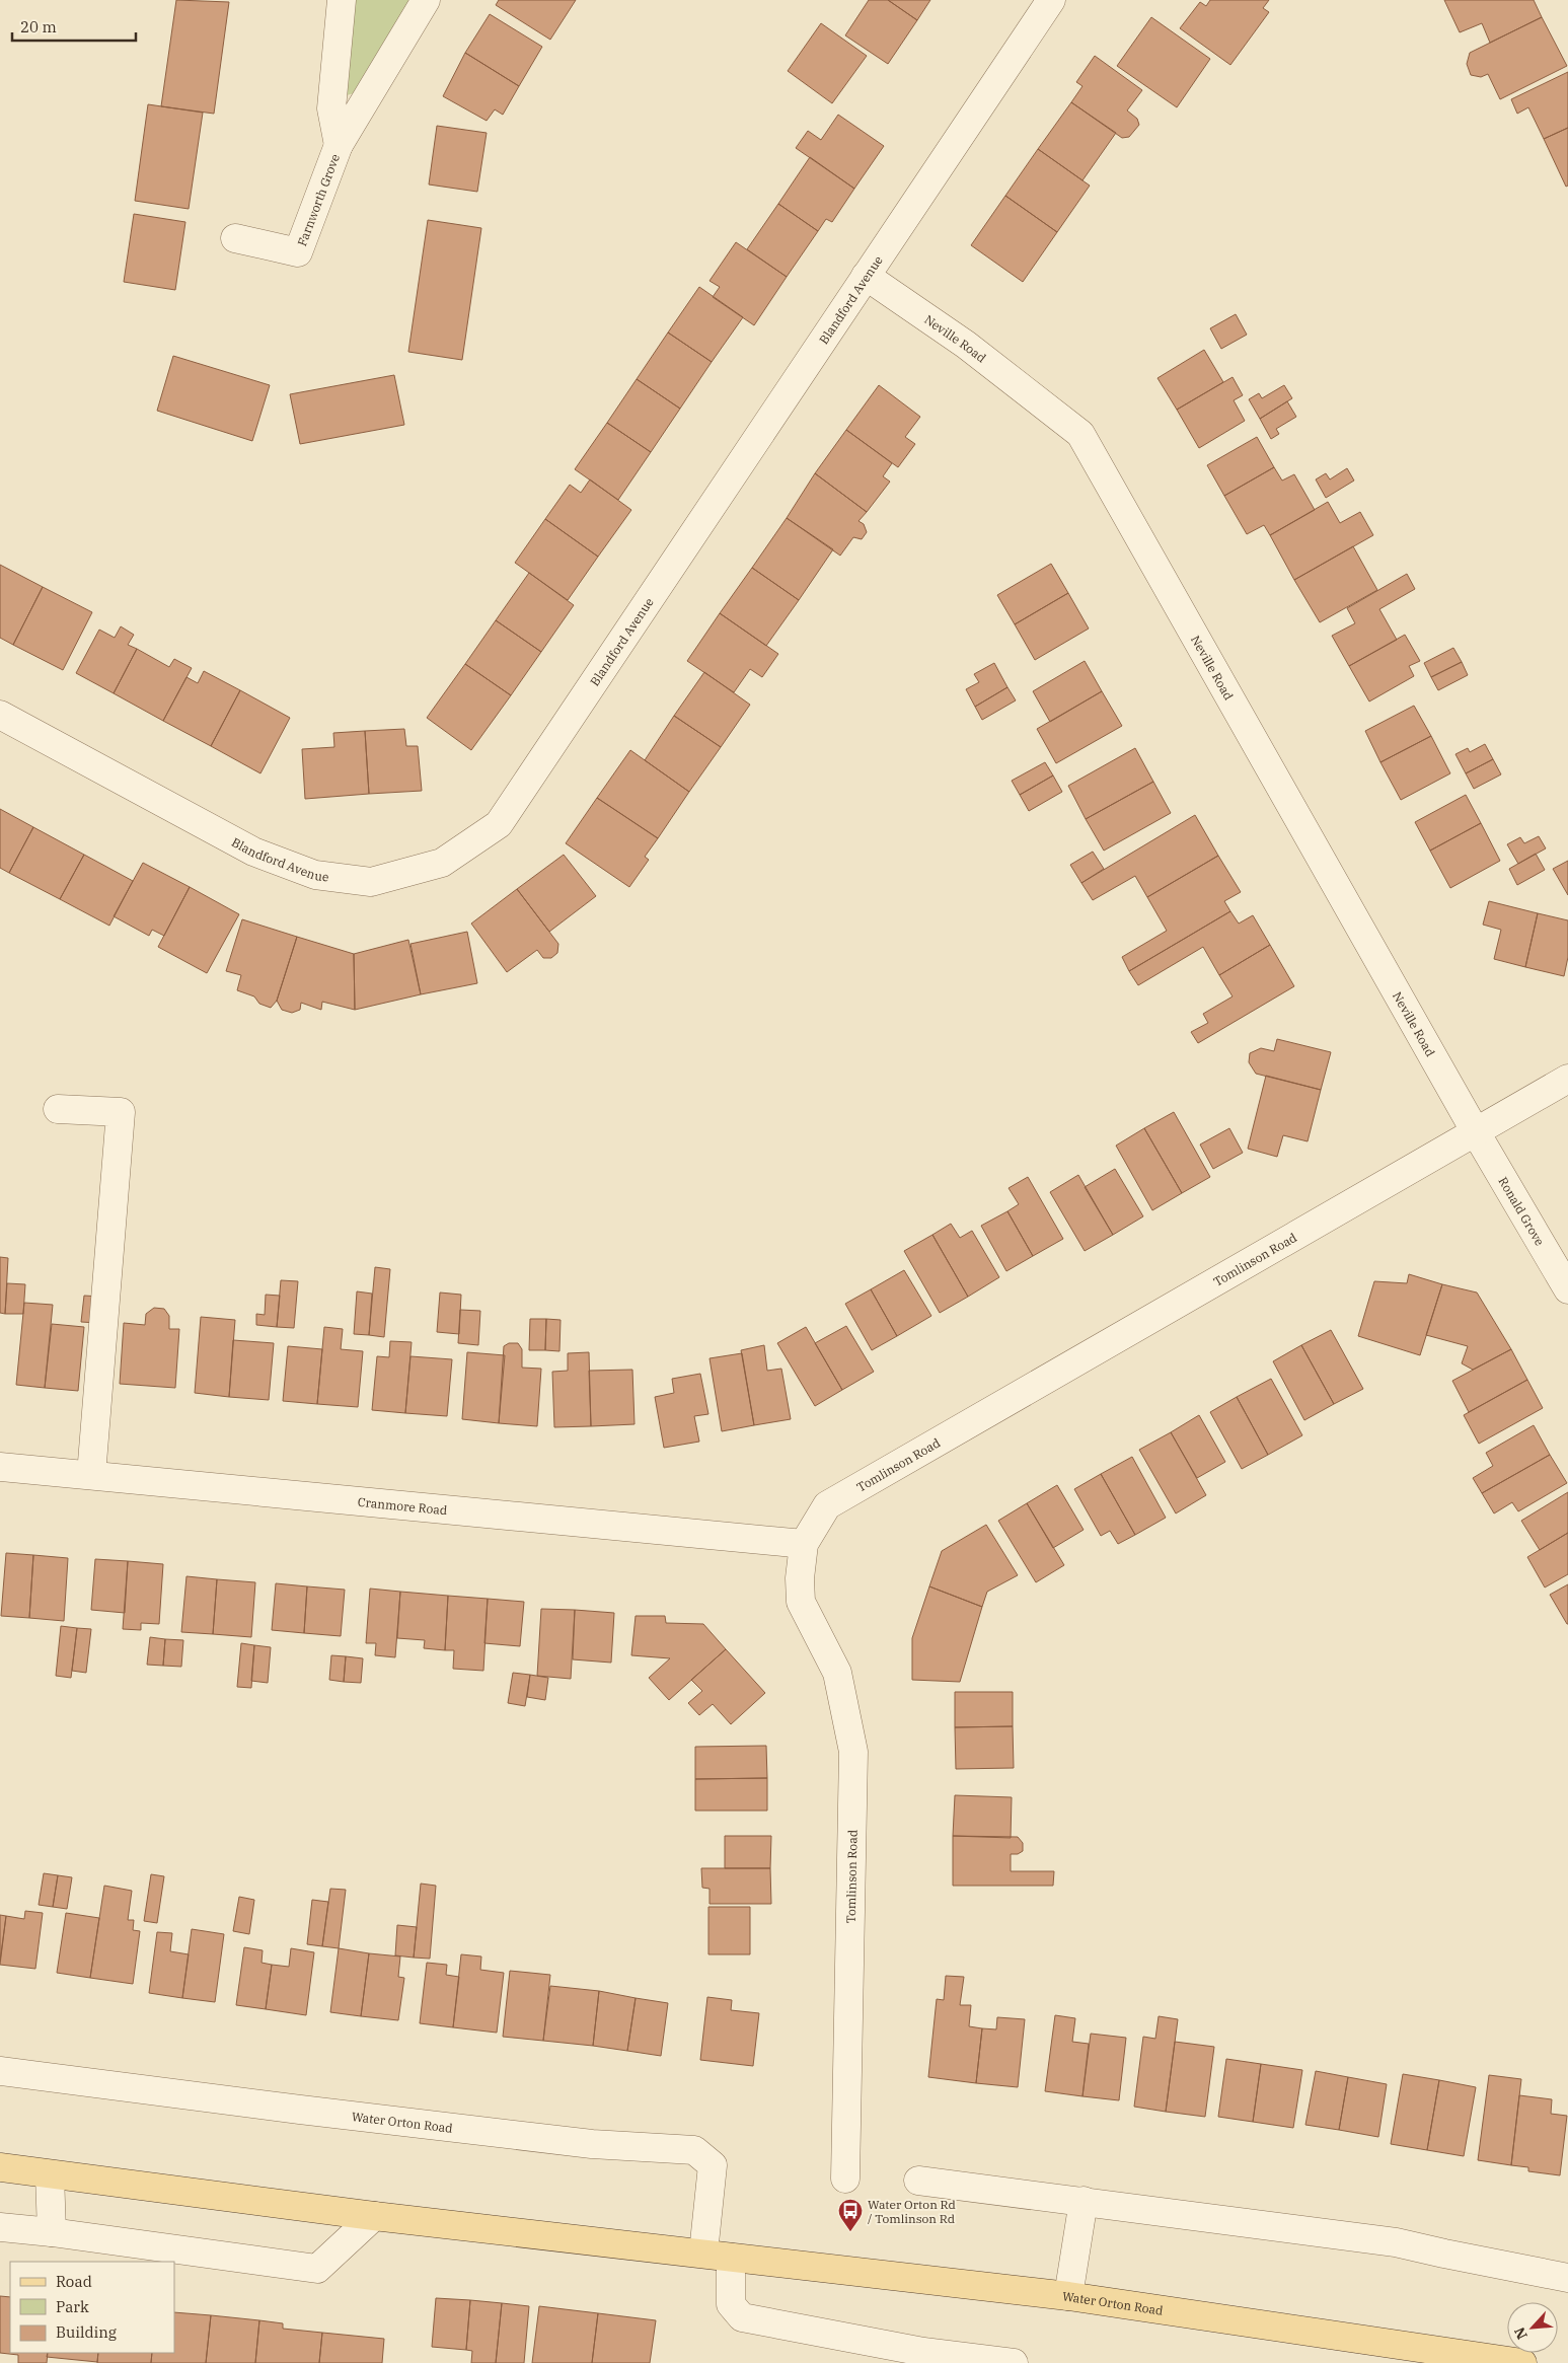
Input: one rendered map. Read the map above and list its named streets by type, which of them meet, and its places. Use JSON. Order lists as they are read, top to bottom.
{
  "streets": {
    "main road": ["Water Orton Road"],
    "street": [
      "Farnworth Grove",
      "Blandford Avenue",
      "Neville Road",
      "Ronald Grove",
      "Tomlinson Road",
      "Cranmore Road"
    ]
  },
  "crossings": [
    ["Blandford Avenue", "Neville Road"],
    ["Neville Road", "Ronald Grove"],
    ["Neville Road", "Tomlinson Road"],
    ["Ronald Grove", "Tomlinson Road"],
    ["Tomlinson Road", "Cranmore Road"]
  ],
  "places": {
    "bus stop": ["Water Orton Rd / Tomlinson Rd"]
  },
  "legend": ["Road", "Park", "Building"],
  "scale_bar": "20 m",
  "north": "bottom left"
}
